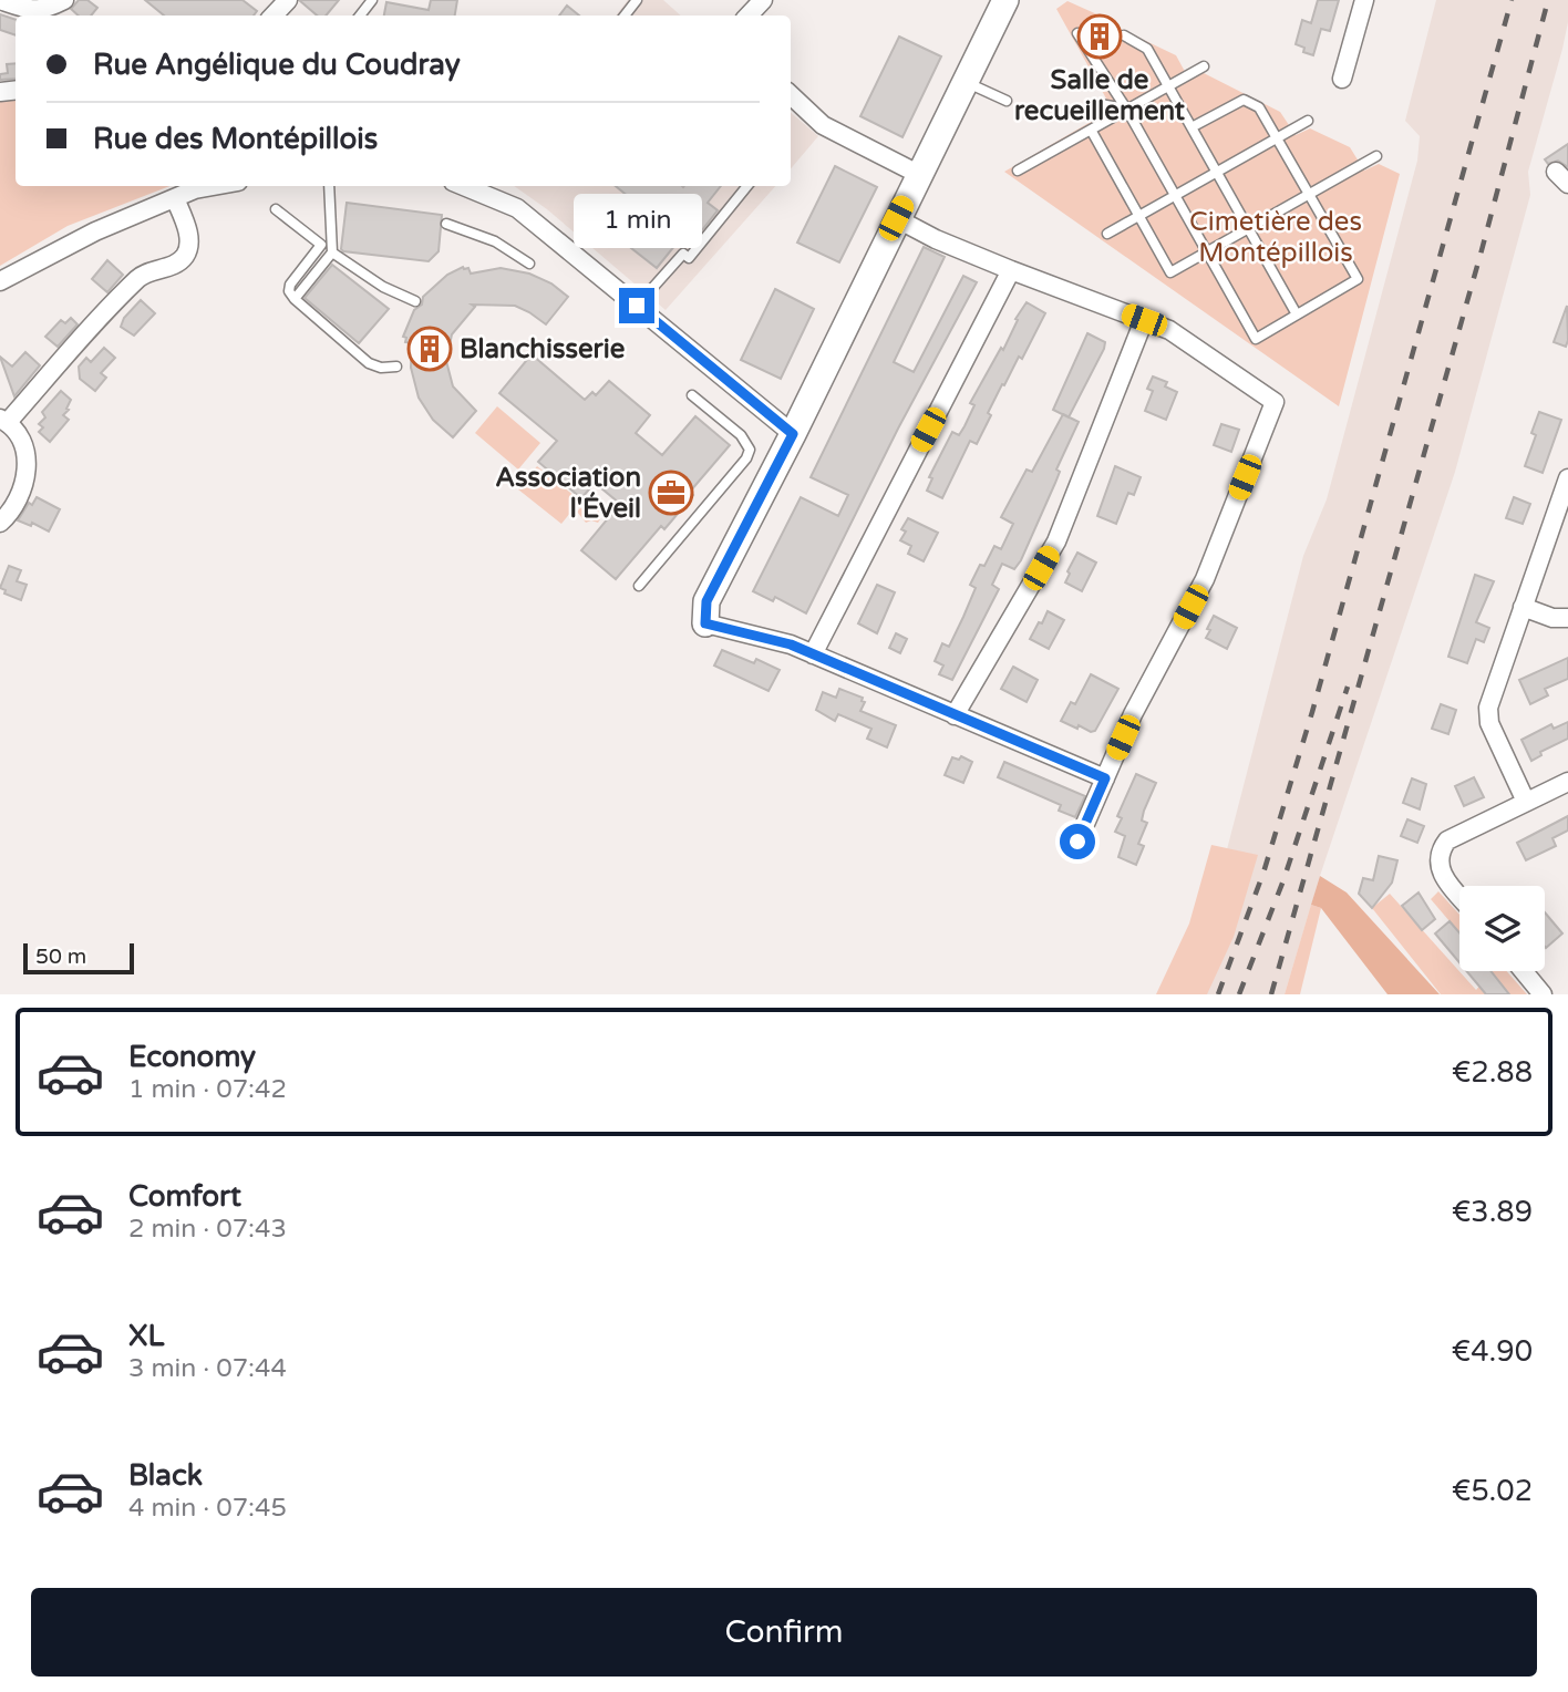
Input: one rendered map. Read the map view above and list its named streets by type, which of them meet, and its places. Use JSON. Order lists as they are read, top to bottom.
{
  "parks": ["Cimetière des Montépillois"],
  "places": {
    "building": ["Salle de recueillement", "Blanchisserie"],
    "office": ["Association l'Éveil"]
  },
  "scale_bar": "50 m",
  "page": {
    "banner": ["Rue Angélique du Coudray", "Rue des Montépillois"],
    "bubble": "1 min",
    "scale": "50 m",
    "list": [
      {
        "name": "Economy",
        "note": "1 min · 07:42",
        "value": "€2.88"
      },
      {
        "name": "Comfort",
        "note": "2 min · 07:43",
        "value": "€3.89"
      },
      {
        "name": "XL",
        "note": "3 min · 07:44",
        "value": "€4.90"
      },
      {
        "name": "Black",
        "note": "4 min · 07:45",
        "value": "€5.02"
      }
    ],
    "buttons": "Confirm"
  }
}
